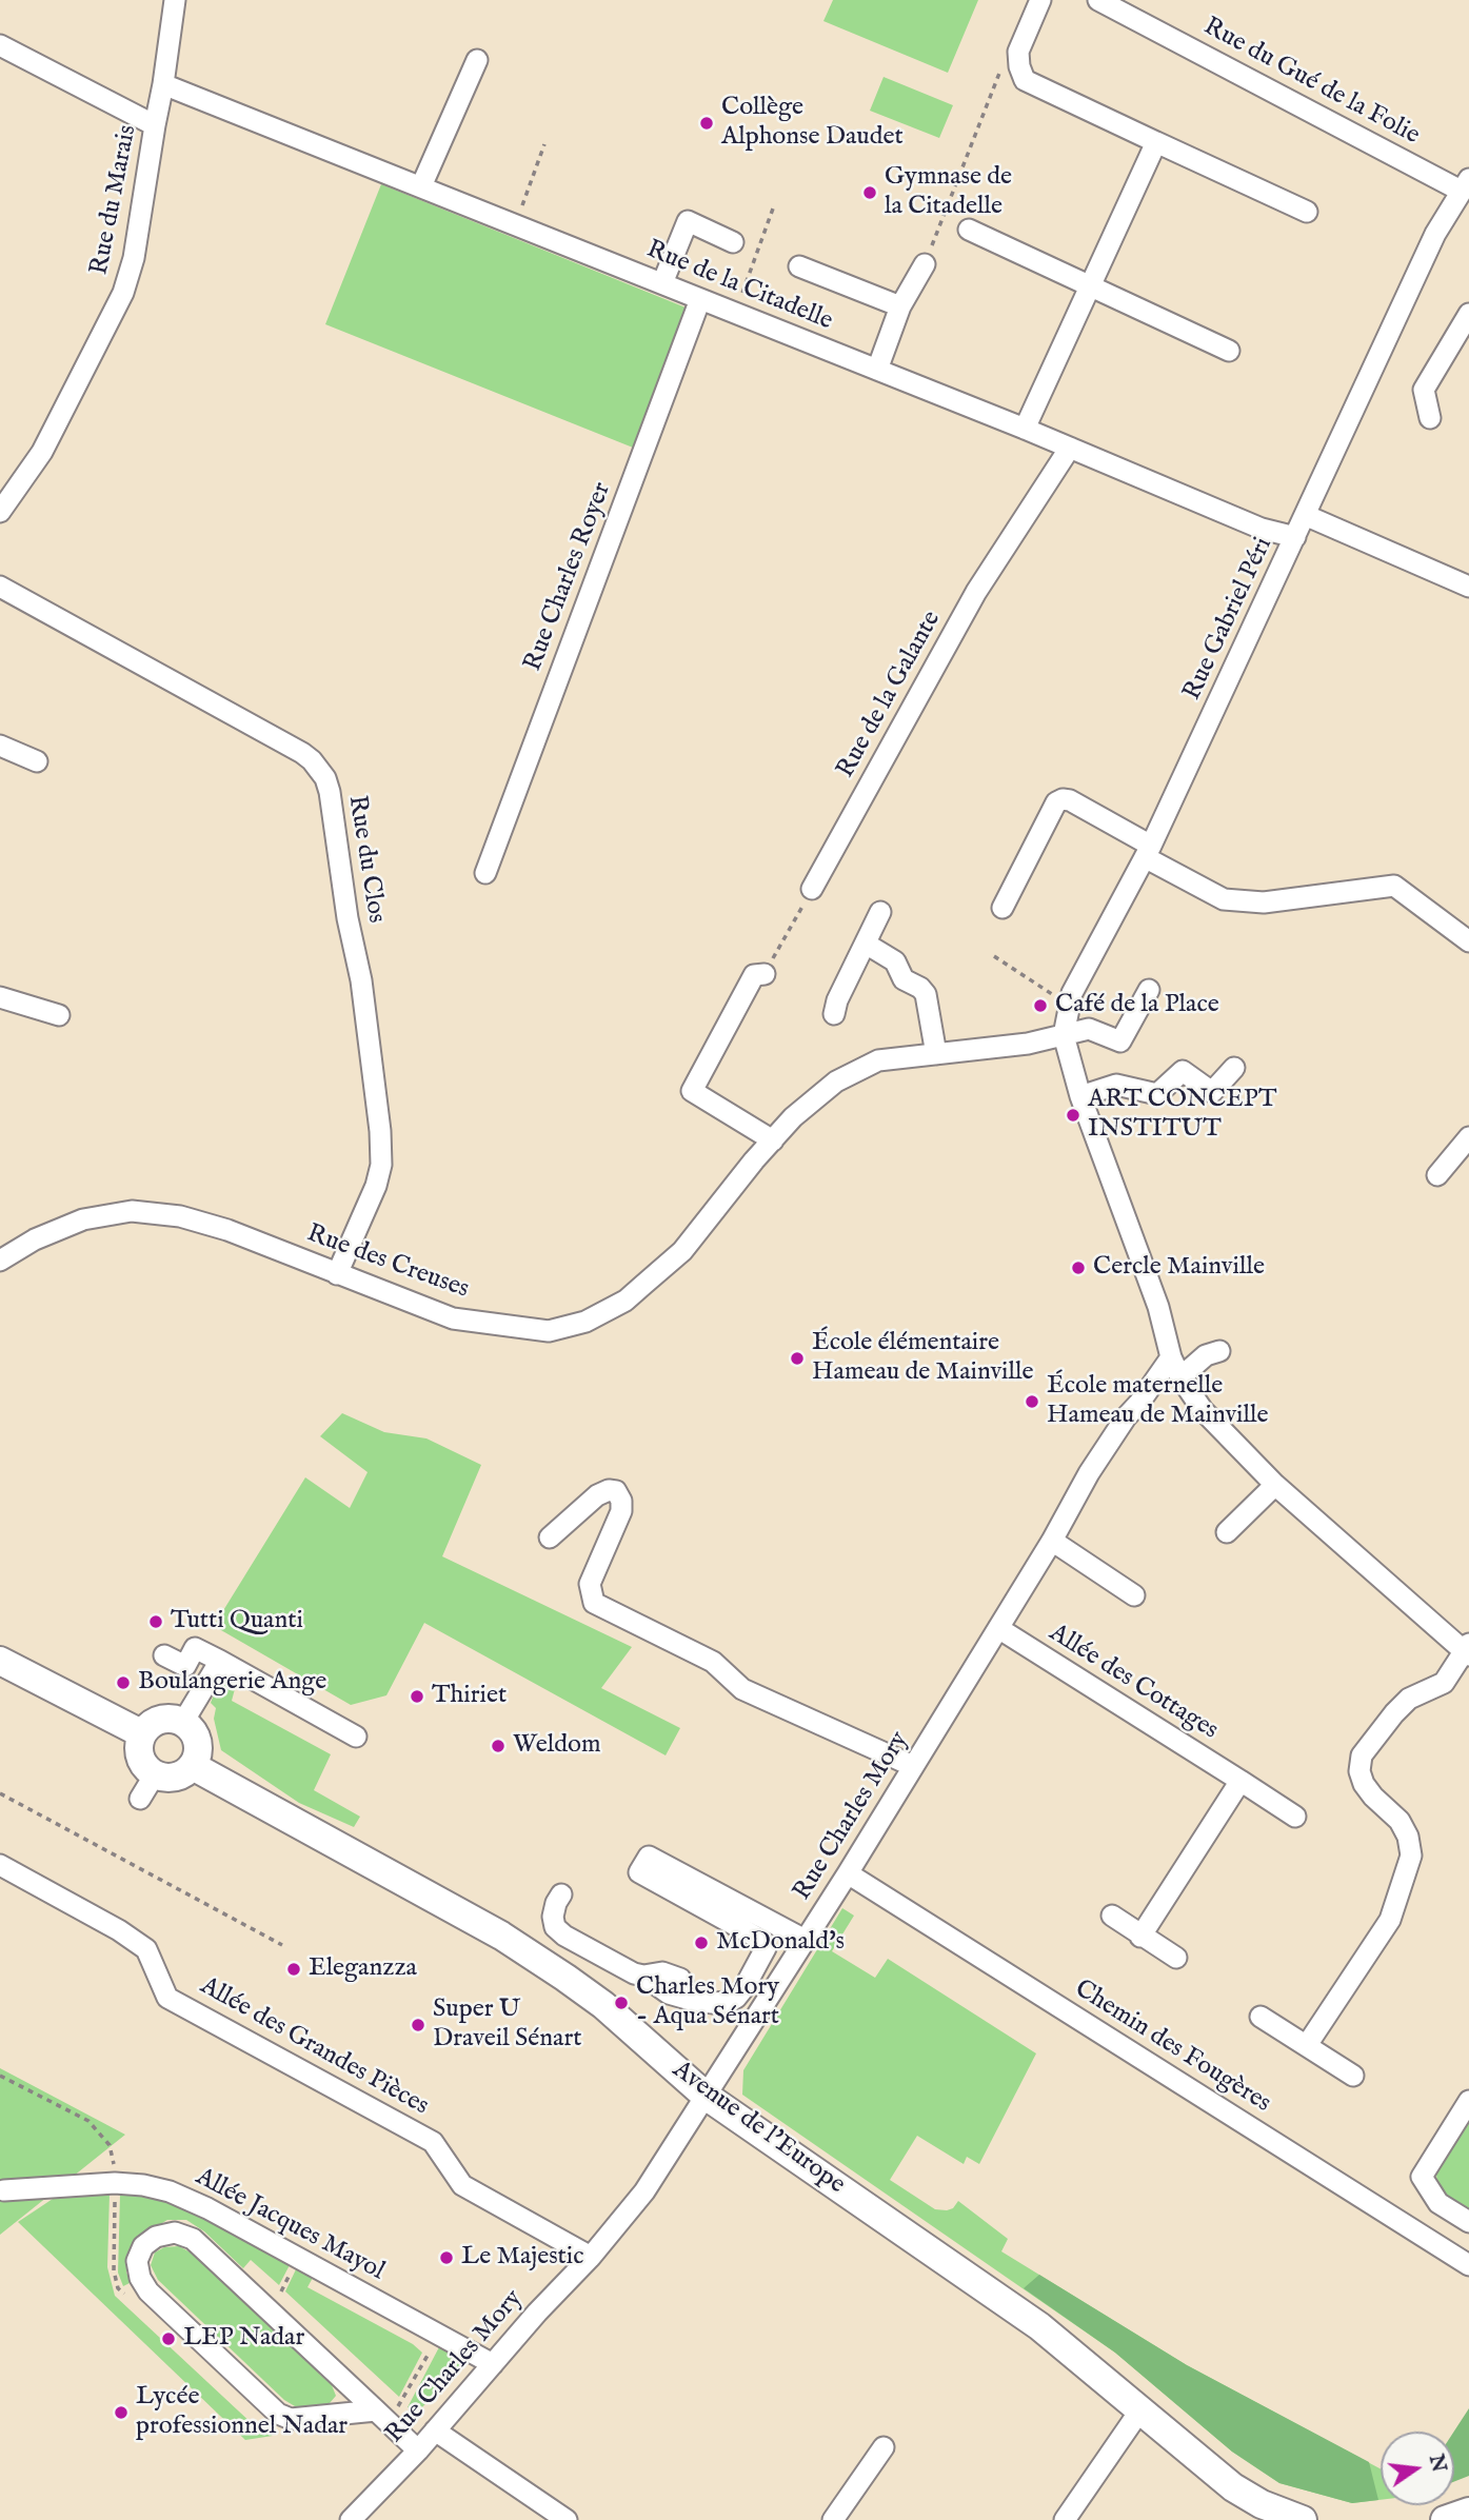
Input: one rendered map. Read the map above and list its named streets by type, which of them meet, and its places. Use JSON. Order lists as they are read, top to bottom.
{
  "streets": {
    "main road": ["Avenue de l'Europe"],
    "street": [
      "Rue du Gué de la Folie",
      "Rue du Marais",
      "Rue de la Citadelle",
      "Rue Charles Royer",
      "Rue Gabriel Péri",
      "Rue de la Galante",
      "Rue du Clos",
      "Rue des Creuses",
      "Allée des Cottages",
      "Rue Charles Mory",
      "Allée des Grandes Pièces",
      "Chemin des Fougères",
      "Allée Jacques Mayol"
    ]
  },
  "crossings": [
    ["Rue du Gué de la Folie", "Rue Gabriel Péri"],
    ["Rue du Marais", "Rue de la Citadelle"],
    ["Rue de la Citadelle", "Rue Charles Royer"],
    ["Rue de la Citadelle", "Rue Gabriel Péri"],
    ["Rue de la Citadelle", "Rue de la Galante"],
    ["Rue Gabriel Péri", "Rue des Creuses"],
    ["Rue Gabriel Péri", "Rue Charles Mory"],
    ["Rue du Clos", "Rue des Creuses"],
    ["Allée des Cottages", "Rue Charles Mory"],
    ["Rue Charles Mory", "Allée des Grandes Pièces"],
    ["Rue Charles Mory", "Chemin des Fougères"],
    ["Rue Charles Mory", "Avenue de l'Europe"],
    ["Rue Charles Mory", "Allée Jacques Mayol"]
  ],
  "places": [
    "Collège Alphonse Daudet",
    "Gymnase de la Citadelle",
    "Café de la Place",
    "ART CONCEPT INSTITUT",
    "Cercle Mainville",
    "École élémentaire Hameau de Mainville",
    "École maternelle Hameau de Mainville",
    "Tutti Quanti",
    "Boulangerie Ange",
    "Thiriet",
    "Weldom",
    "McDonald's",
    "Eleganzza",
    "Charles Mory - Aqua Sénart",
    "Super U Draveil Sénart",
    "Le Majestic",
    "LEP Nadar",
    "Lycée professionnel Nadar"
  ],
  "north": "right"
}
